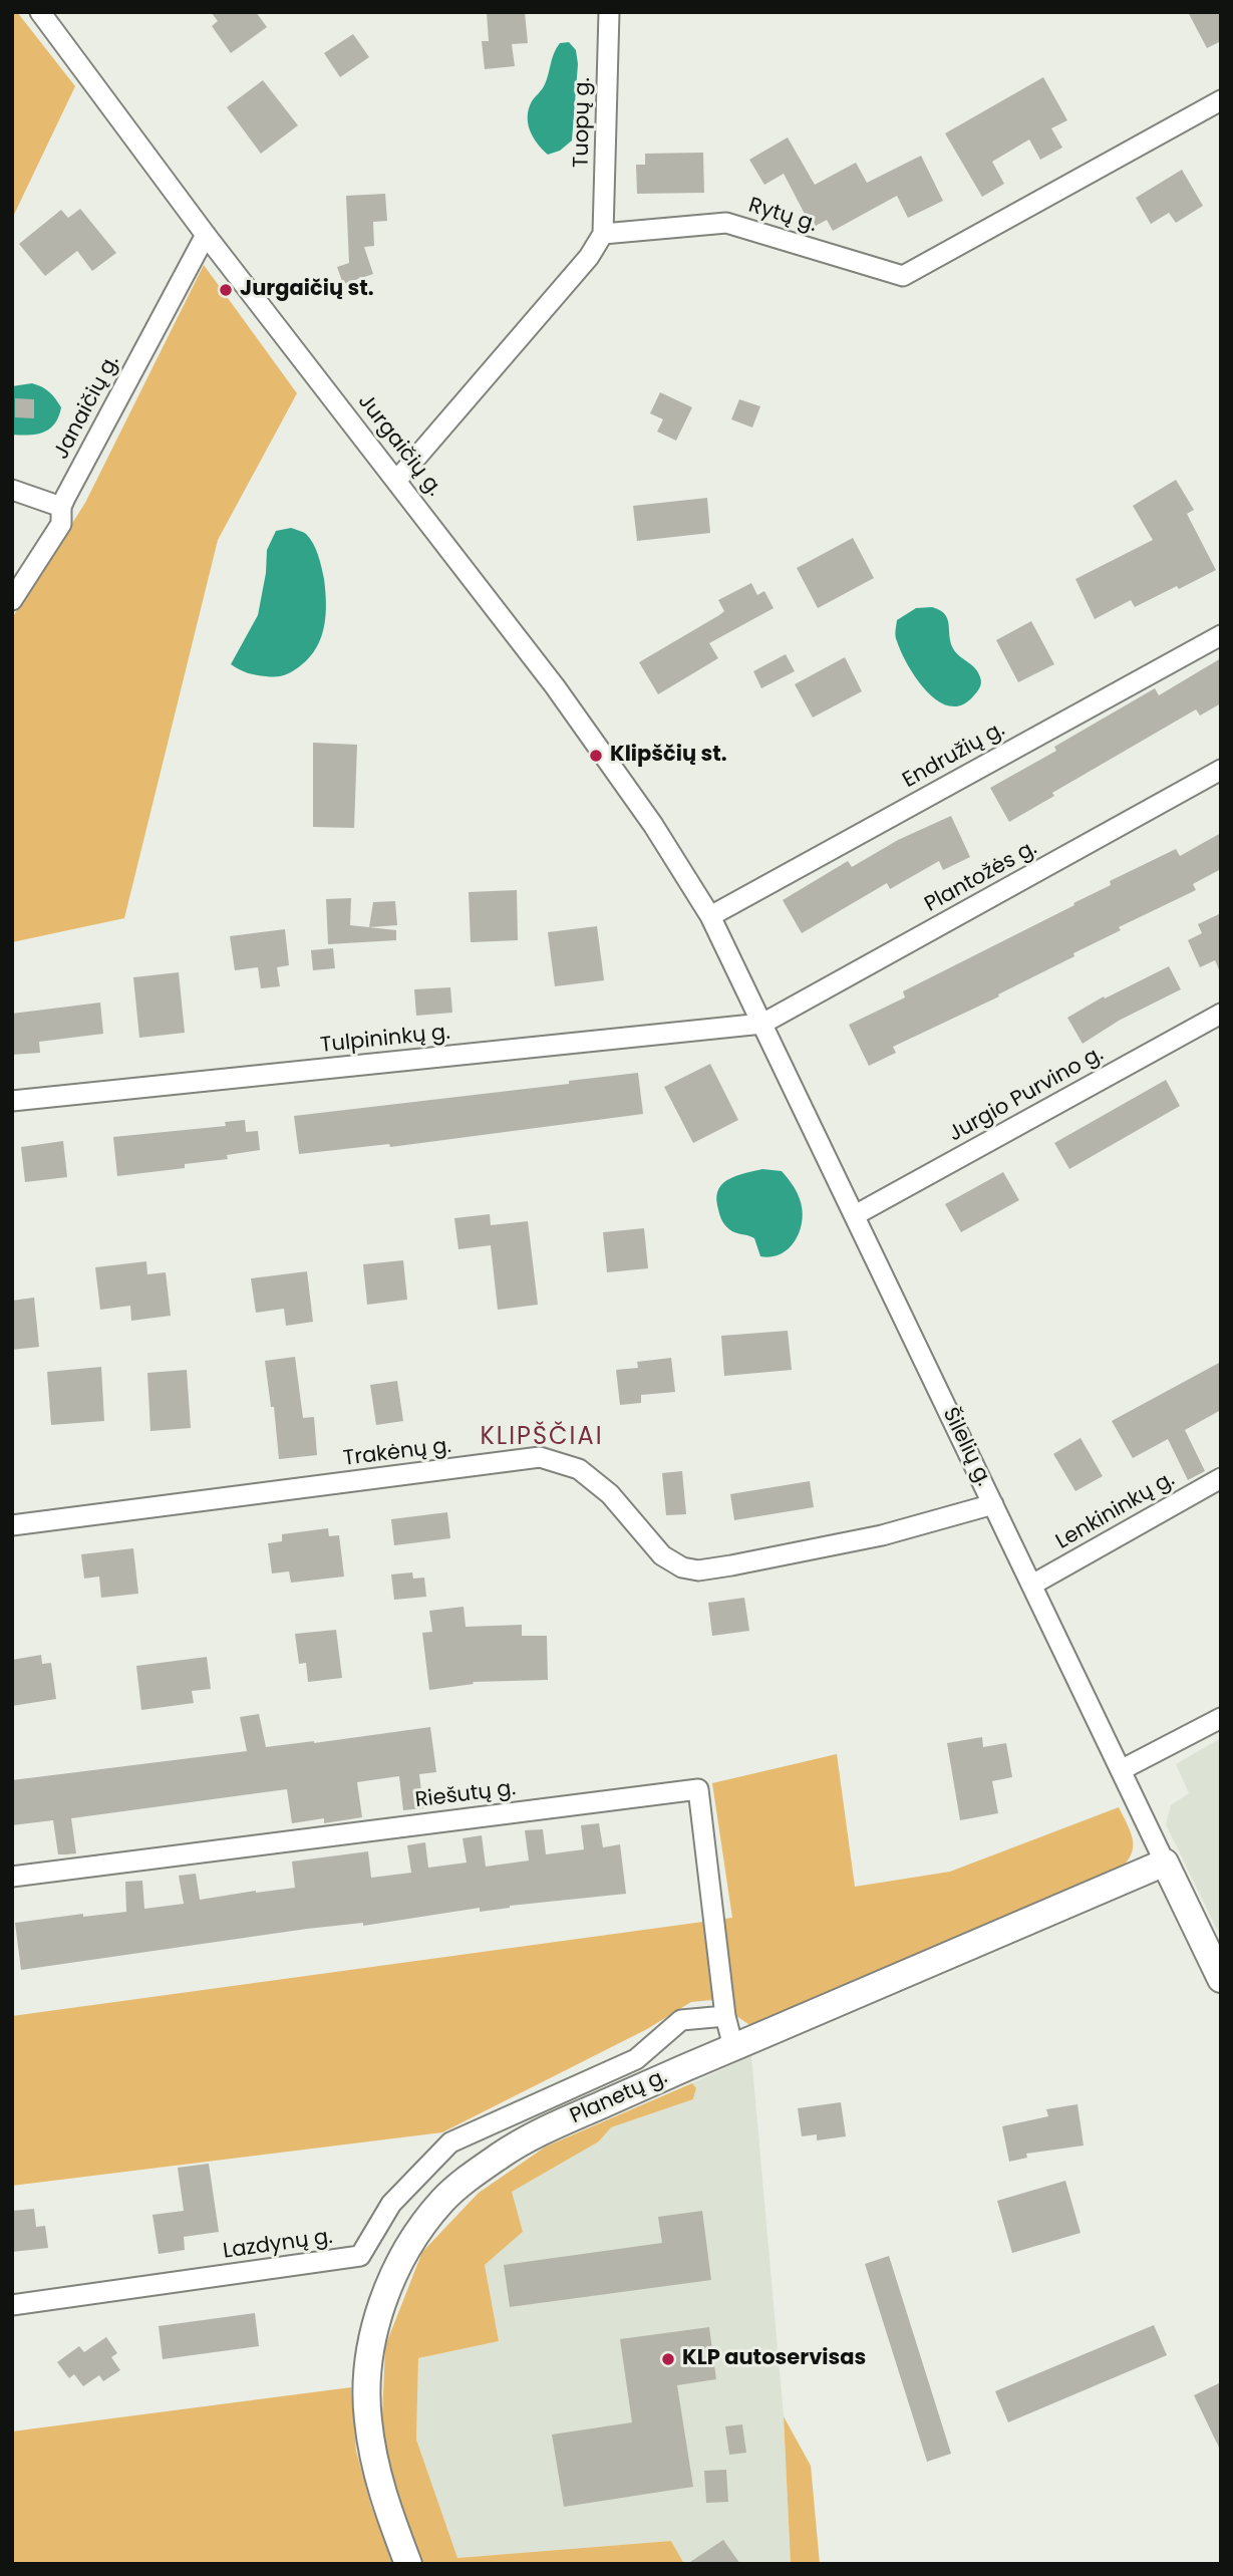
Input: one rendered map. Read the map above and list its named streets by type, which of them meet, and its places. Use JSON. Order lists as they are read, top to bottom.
{
  "streets": {
    "main road": ["Šilelių g.", "Planetų g."],
    "street": [
      "Tuopų g.",
      "Rytų g.",
      "Janaičių g.",
      "Jurgaičių g.",
      "Endružių g.",
      "Plantožės g.",
      "Tulpininkų g.",
      "Jurgio Purvino g.",
      "Trakėnų g.",
      "Lenkininkų g.",
      "Riešutų g.",
      "Lazdynų g."
    ]
  },
  "crossings": [
    ["Tuopų g.", "Rytų g."],
    ["Janaičių g.", "Jurgaičių g."],
    ["Jurgaičių g.", "Endružių g."],
    ["Jurgaičių g.", "Šilelių g."],
    ["Endružių g.", "Šilelių g."],
    ["Plantožės g.", "Tulpininkų g."],
    ["Plantožės g.", "Šilelių g."],
    ["Tulpininkų g.", "Šilelių g."],
    ["Jurgio Purvino g.", "Šilelių g."],
    ["Šilelių g.", "Trakėnų g."],
    ["Šilelių g.", "Lenkininkų g."],
    ["Šilelių g.", "Planetų g."],
    ["Riešutų g.", "Lazdynų g."]
  ],
  "districts": ["KLIPŠČIAI"],
  "places": ["Jurgaičių st.", "Klipščių st.", "KLP autoservisas"]
}
